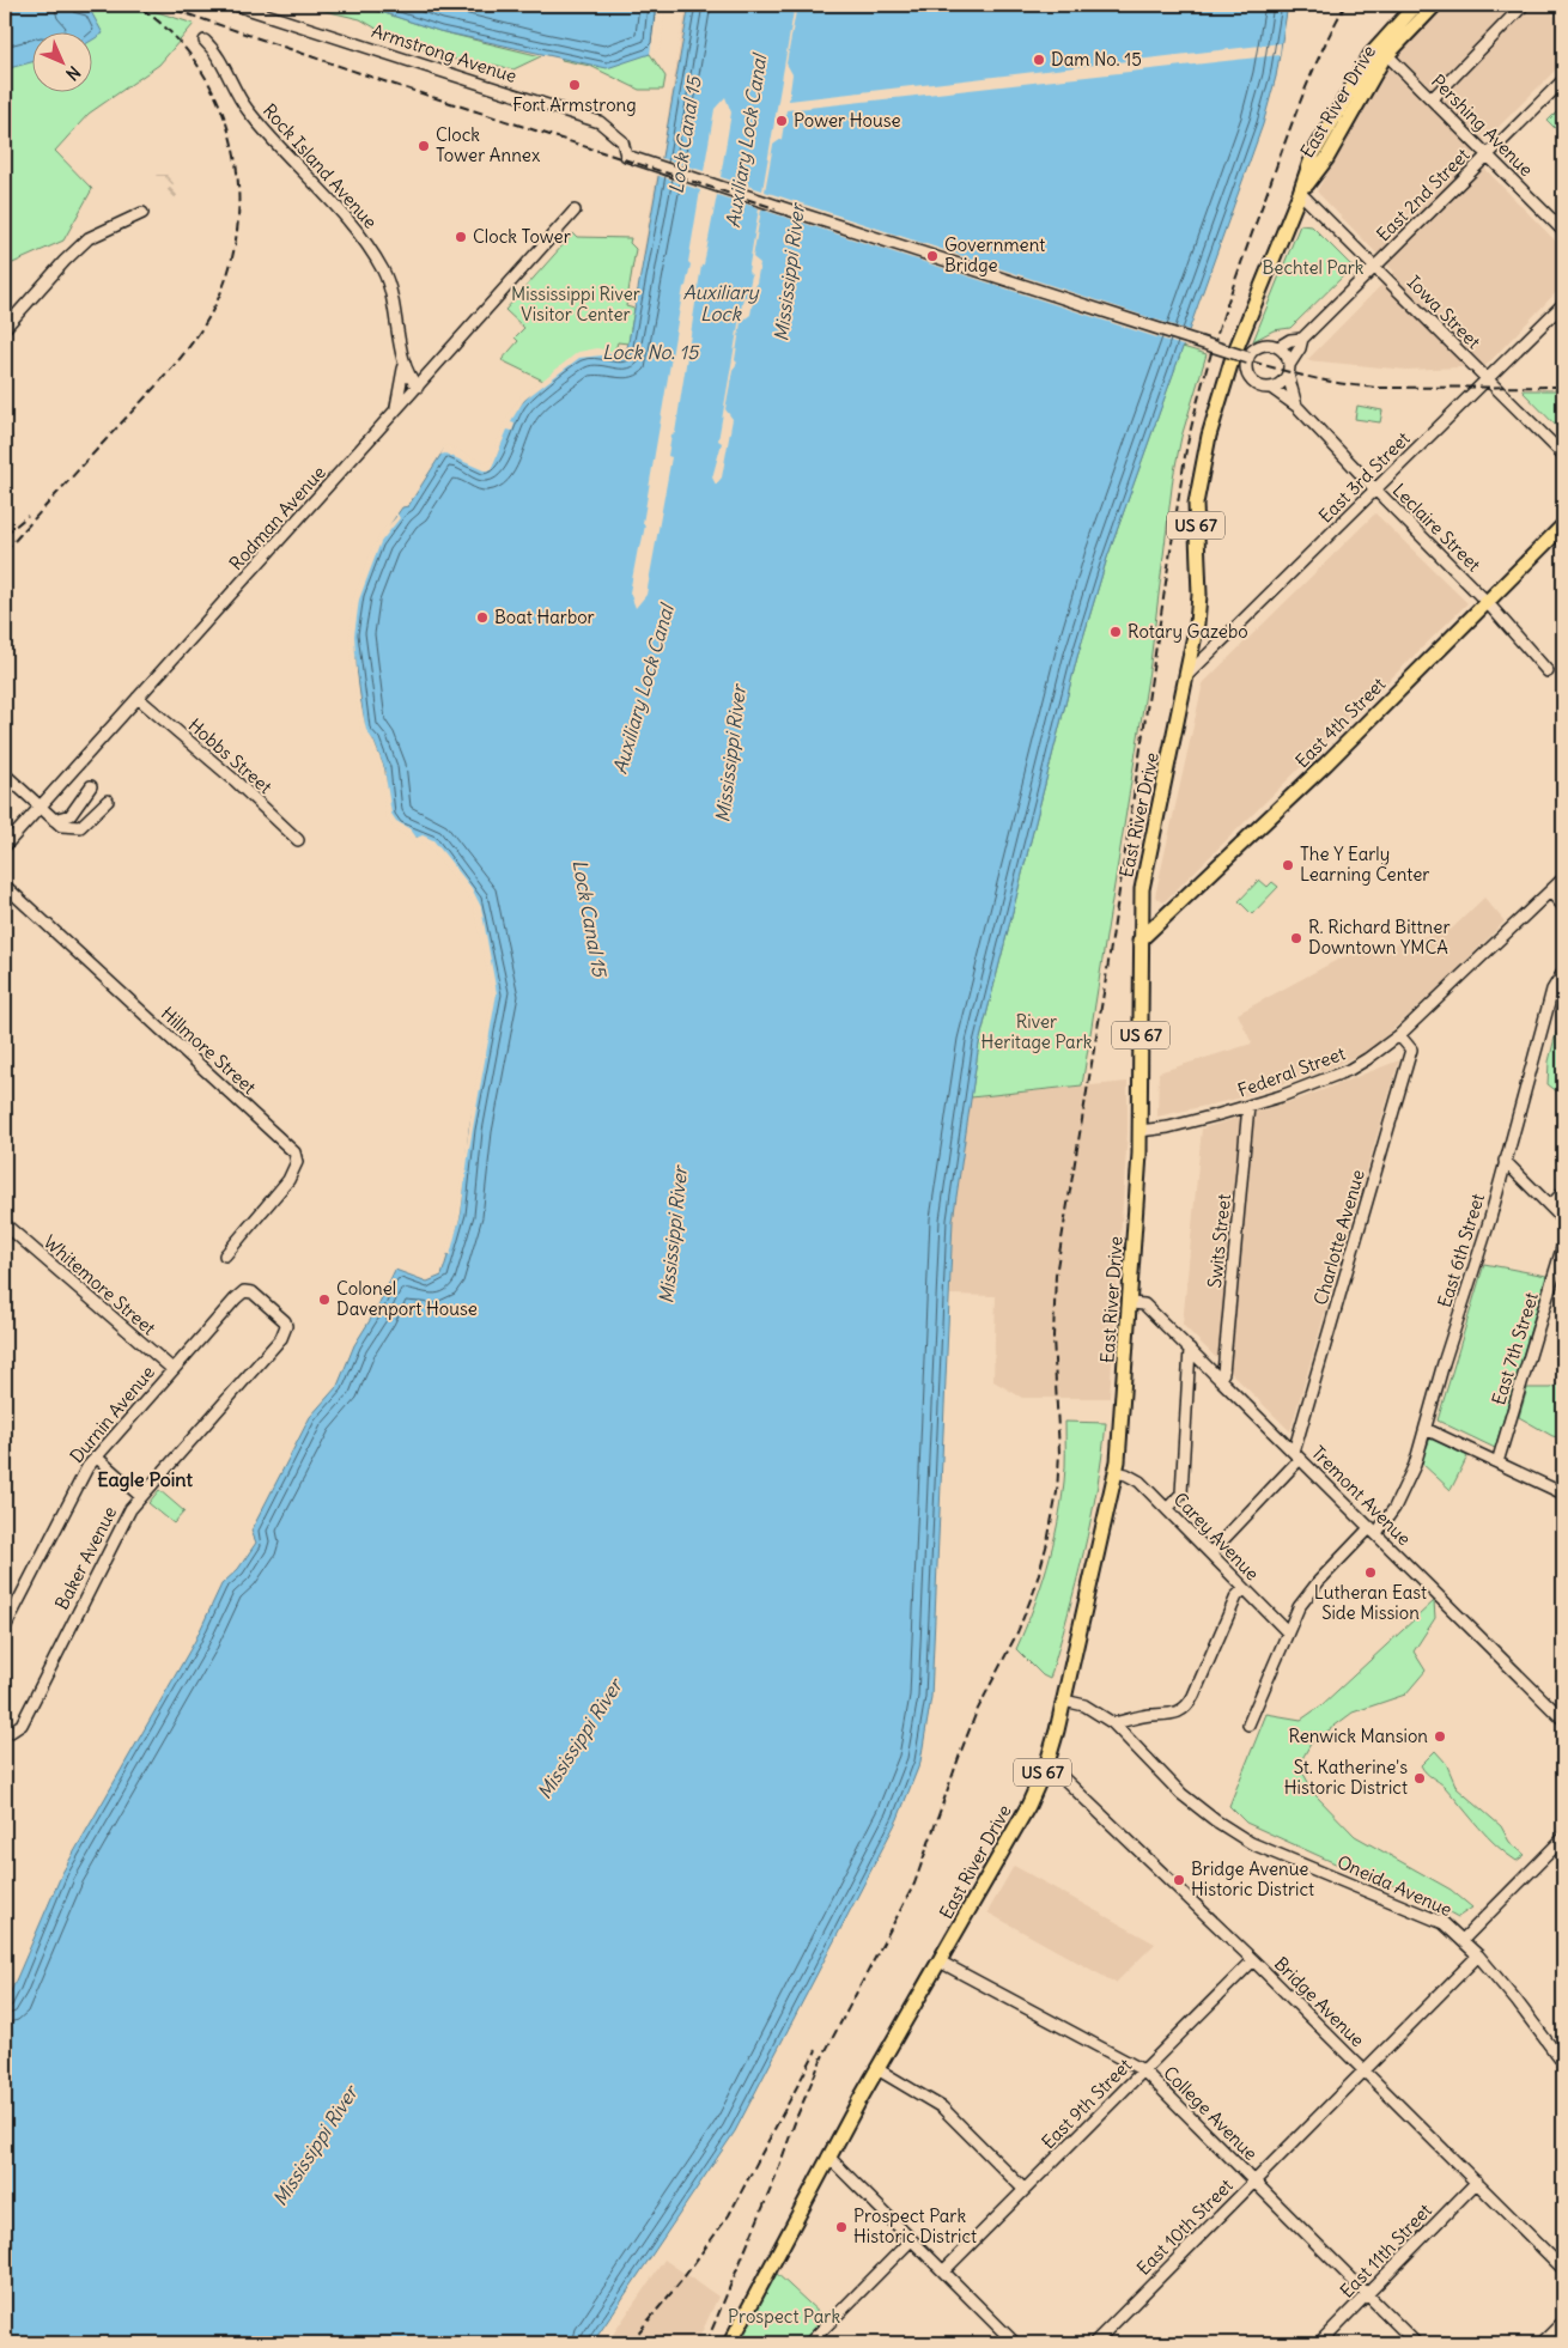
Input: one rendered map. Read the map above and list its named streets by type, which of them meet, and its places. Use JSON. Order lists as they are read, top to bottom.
{
  "streets": {
    "main road": ["East River Drive", "US 67", "East 4th Street"],
    "street": [
      "Armstrong Avenue",
      "Pershing Avenue",
      "Rock Island Avenue",
      "East 2nd Street",
      "Iowa Street",
      "East 3rd Street",
      "Rodman Avenue",
      "Leclaire Street",
      "Hobbs Street",
      "Hillmore Street",
      "Federal Street",
      "Charlotte Avenue",
      "Swits Street",
      "East 6th Street",
      "Whitemore Street",
      "East 7th Street",
      "Durnin Avenue",
      "Tremont Avenue",
      "Carey Avenue",
      "Baker Avenue",
      "Oneida Avenue",
      "Bridge Avenue",
      "East 9th Street",
      "College Avenue",
      "East 10th Street",
      "East 11th Street"
    ]
  },
  "crossings": [
    ["Armstrong Avenue", "East 2nd Street"],
    ["Armstrong Avenue", "Leclaire Street"],
    ["East River Drive", "Pershing Avenue"],
    ["East River Drive", "Iowa Street"],
    ["East River Drive", "East 3rd Street"],
    ["East River Drive", "East 4th Street"],
    ["East River Drive", "Federal Street"],
    ["East River Drive", "Tremont Avenue"],
    ["East River Drive", "Carey Avenue"],
    ["East River Drive", "Oneida Avenue"],
    ["East River Drive", "Bridge Avenue"],
    ["East River Drive", "College Avenue"],
    ["Pershing Avenue", "East 2nd Street"],
    ["Rock Island Avenue", "Rodman Avenue"],
    ["East 2nd Street", "Iowa Street"],
    ["East 2nd Street", "Leclaire Street"],
    ["Iowa Street", "East 3rd Street"],
    ["East 3rd Street", "Leclaire Street"],
    ["Rodman Avenue", "Hobbs Street"],
    ["Leclaire Street", "East 4th Street"],
    ["Federal Street", "Charlotte Avenue"],
    ["Federal Street", "Swits Street"],
    ["Charlotte Avenue", "Tremont Avenue"],
    ["Charlotte Avenue", "Carey Avenue"],
    ["Swits Street", "Tremont Avenue"],
    ["East 6th Street", "Tremont Avenue"],
    ["East 6th Street", "Carey Avenue"],
    ["Whitemore Street", "Durnin Avenue"],
    ["Durnin Avenue", "Baker Avenue"],
    ["Oneida Avenue", "East 10th Street"],
    ["Bridge Avenue", "East 9th Street"],
    ["Bridge Avenue", "East 10th Street"],
    ["Bridge Avenue", "East 11th Street"],
    ["East 9th Street", "College Avenue"],
    ["College Avenue", "East 10th Street"],
    ["College Avenue", "East 11th Street"]
  ],
  "districts": ["Eagle Point"],
  "water": [
    "Lock Canal 15",
    "Auxiliary Lock Canal",
    "Mississippi River",
    "Auxiliary Lock",
    "Lock No. 15"
  ],
  "parks": [
    "Bechtel Park",
    "Mississippi River Visitor Center",
    "River Heritage Park",
    "Prospect Park"
  ],
  "places": [
    "Dam No. 15",
    "Fort Armstrong",
    "Power House",
    "Clock Tower Annex",
    "Clock Tower",
    "Government Bridge",
    "Boat Harbor",
    "Rotary Gazebo",
    "The Y Early Learning Center",
    "R. Richard Bittner Downtown YMCA",
    "Colonel Davenport House",
    "Lutheran East Side Mission",
    "Renwick Mansion",
    "St. Katherine's Historic District",
    "Bridge Avenue Historic District",
    "Prospect Park Historic District"
  ],
  "north": "bottom right"
}
